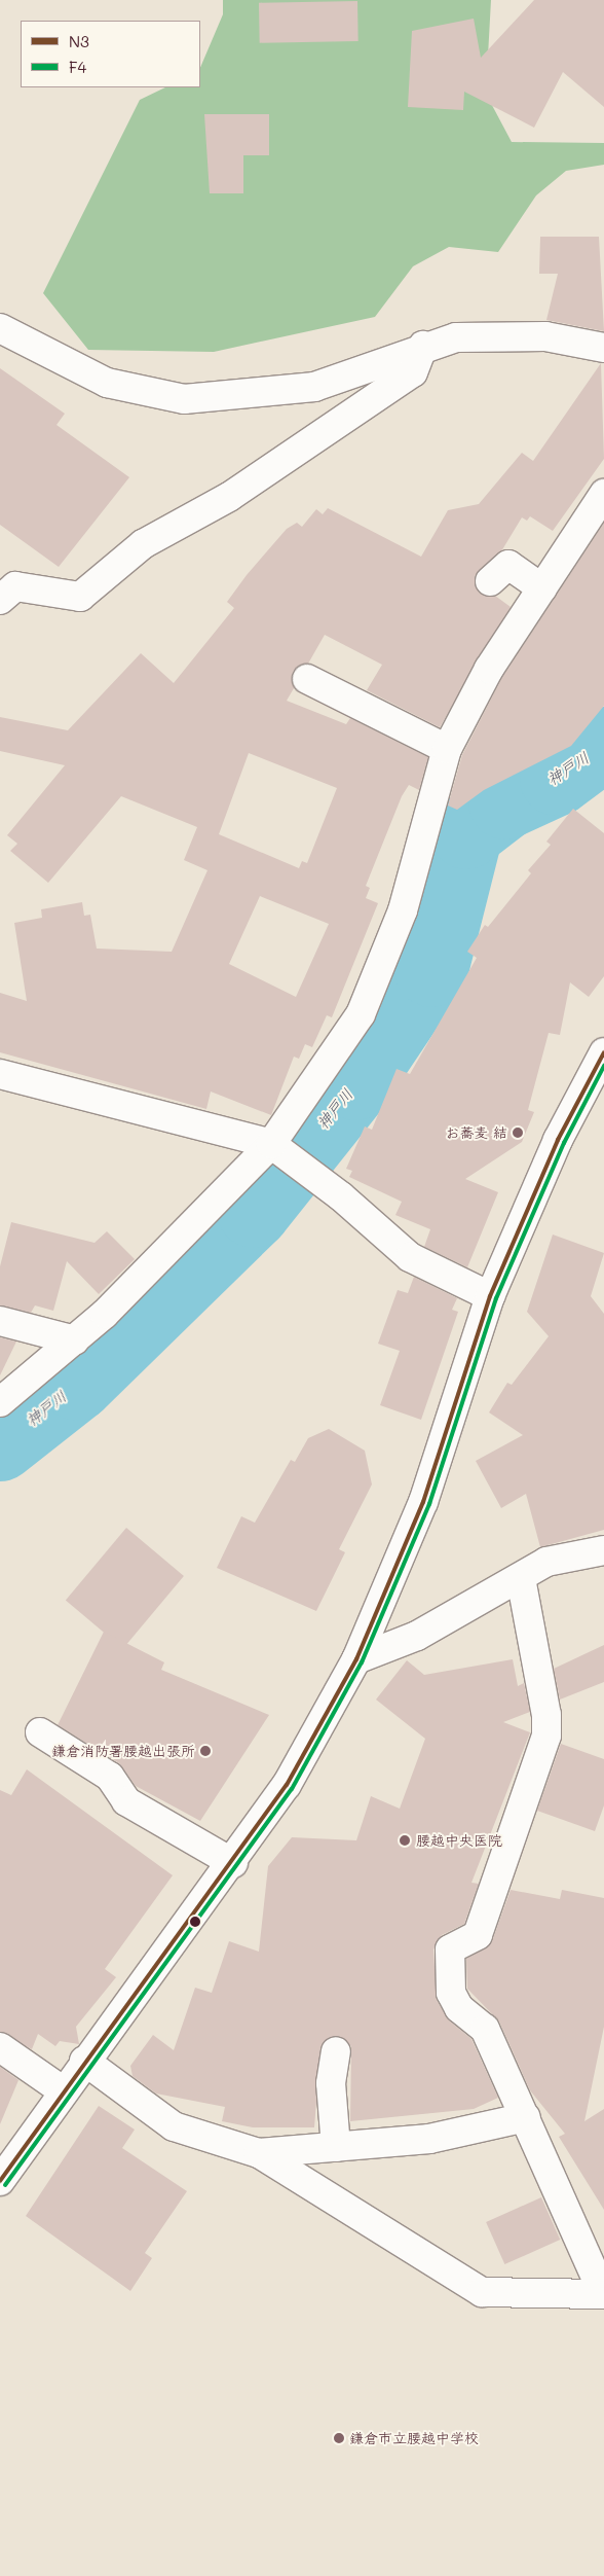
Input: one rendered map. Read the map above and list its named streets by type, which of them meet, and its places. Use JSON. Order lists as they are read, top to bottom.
{
  "water": ["神戸川"],
  "places": [
    "お蕎麦 結",
    "鎌倉消防署腰越出張所",
    "腰越中央医院",
    "鎌倉市立腰越中学校"
  ],
  "lines": ["transit line N3", "transit line F4"],
  "legend": ["N3", "F4"]
}
